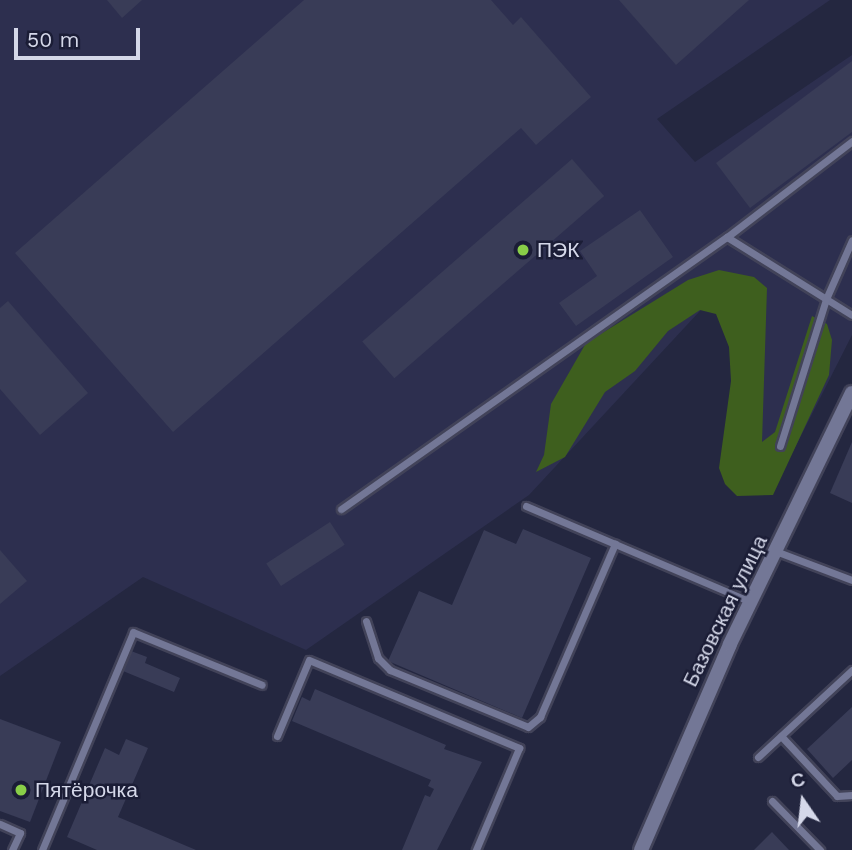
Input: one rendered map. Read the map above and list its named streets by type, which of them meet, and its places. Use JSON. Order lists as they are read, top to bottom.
{
  "streets": {
    "street": ["Базовская улица"]
  },
  "places": ["ПЭК", "Пятёрочка"],
  "scale_bar": "50 m",
  "north": "top"
}
